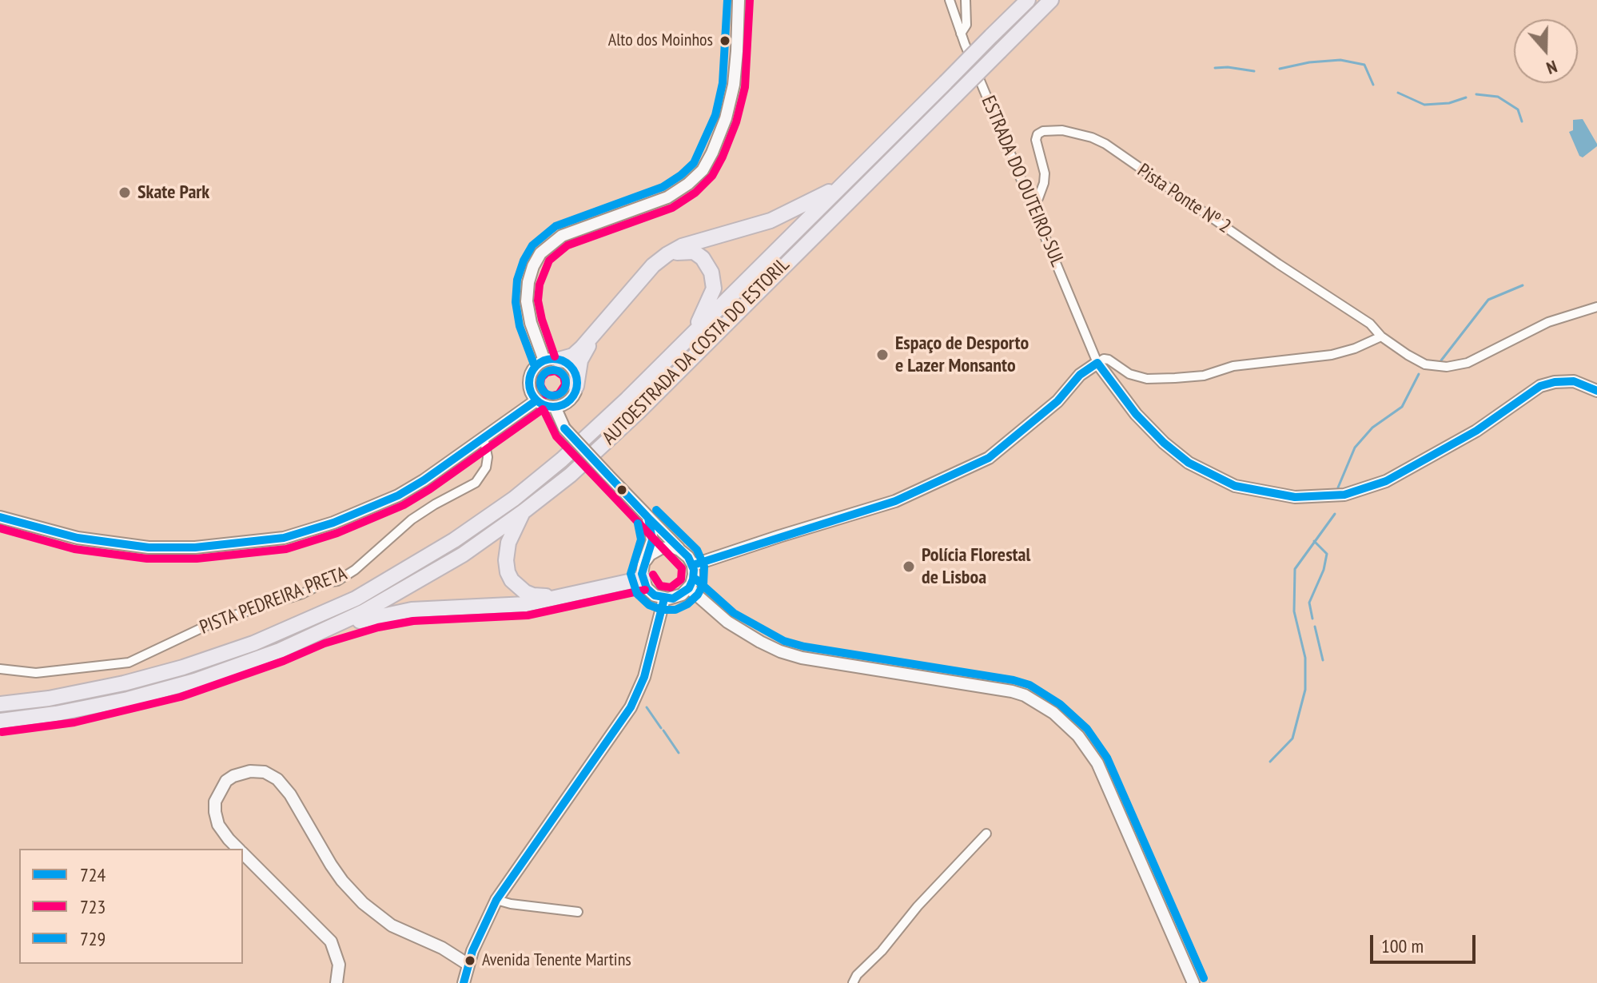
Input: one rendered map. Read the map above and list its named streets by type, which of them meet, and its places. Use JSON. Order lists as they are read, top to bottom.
{
  "streets": {
    "highway": ["AUTOESTRADA DA COSTA DO ESTORIL"],
    "street": ["ESTRADA DO OUTEIRO-SUL", "Pista Ponte Nº 2", "PISTA PEDREIRA PRETA"]
  },
  "crossings": [
    ["ESTRADA DO OUTEIRO-SUL", "Pista Ponte Nº 2"]
  ],
  "places": [
    "Alto dos Moinhos",
    "Skate Park",
    "Espaço de Desporto e Lazer Monsanto",
    "Polícia Florestal de Lisboa",
    "Avenida Tenente Martins"
  ],
  "lines": ["transit line 723", "transit line 729", "transit line 724"],
  "legend": ["724", "723", "729"],
  "scale_bar": "100 m",
  "north": "bottom"
}
